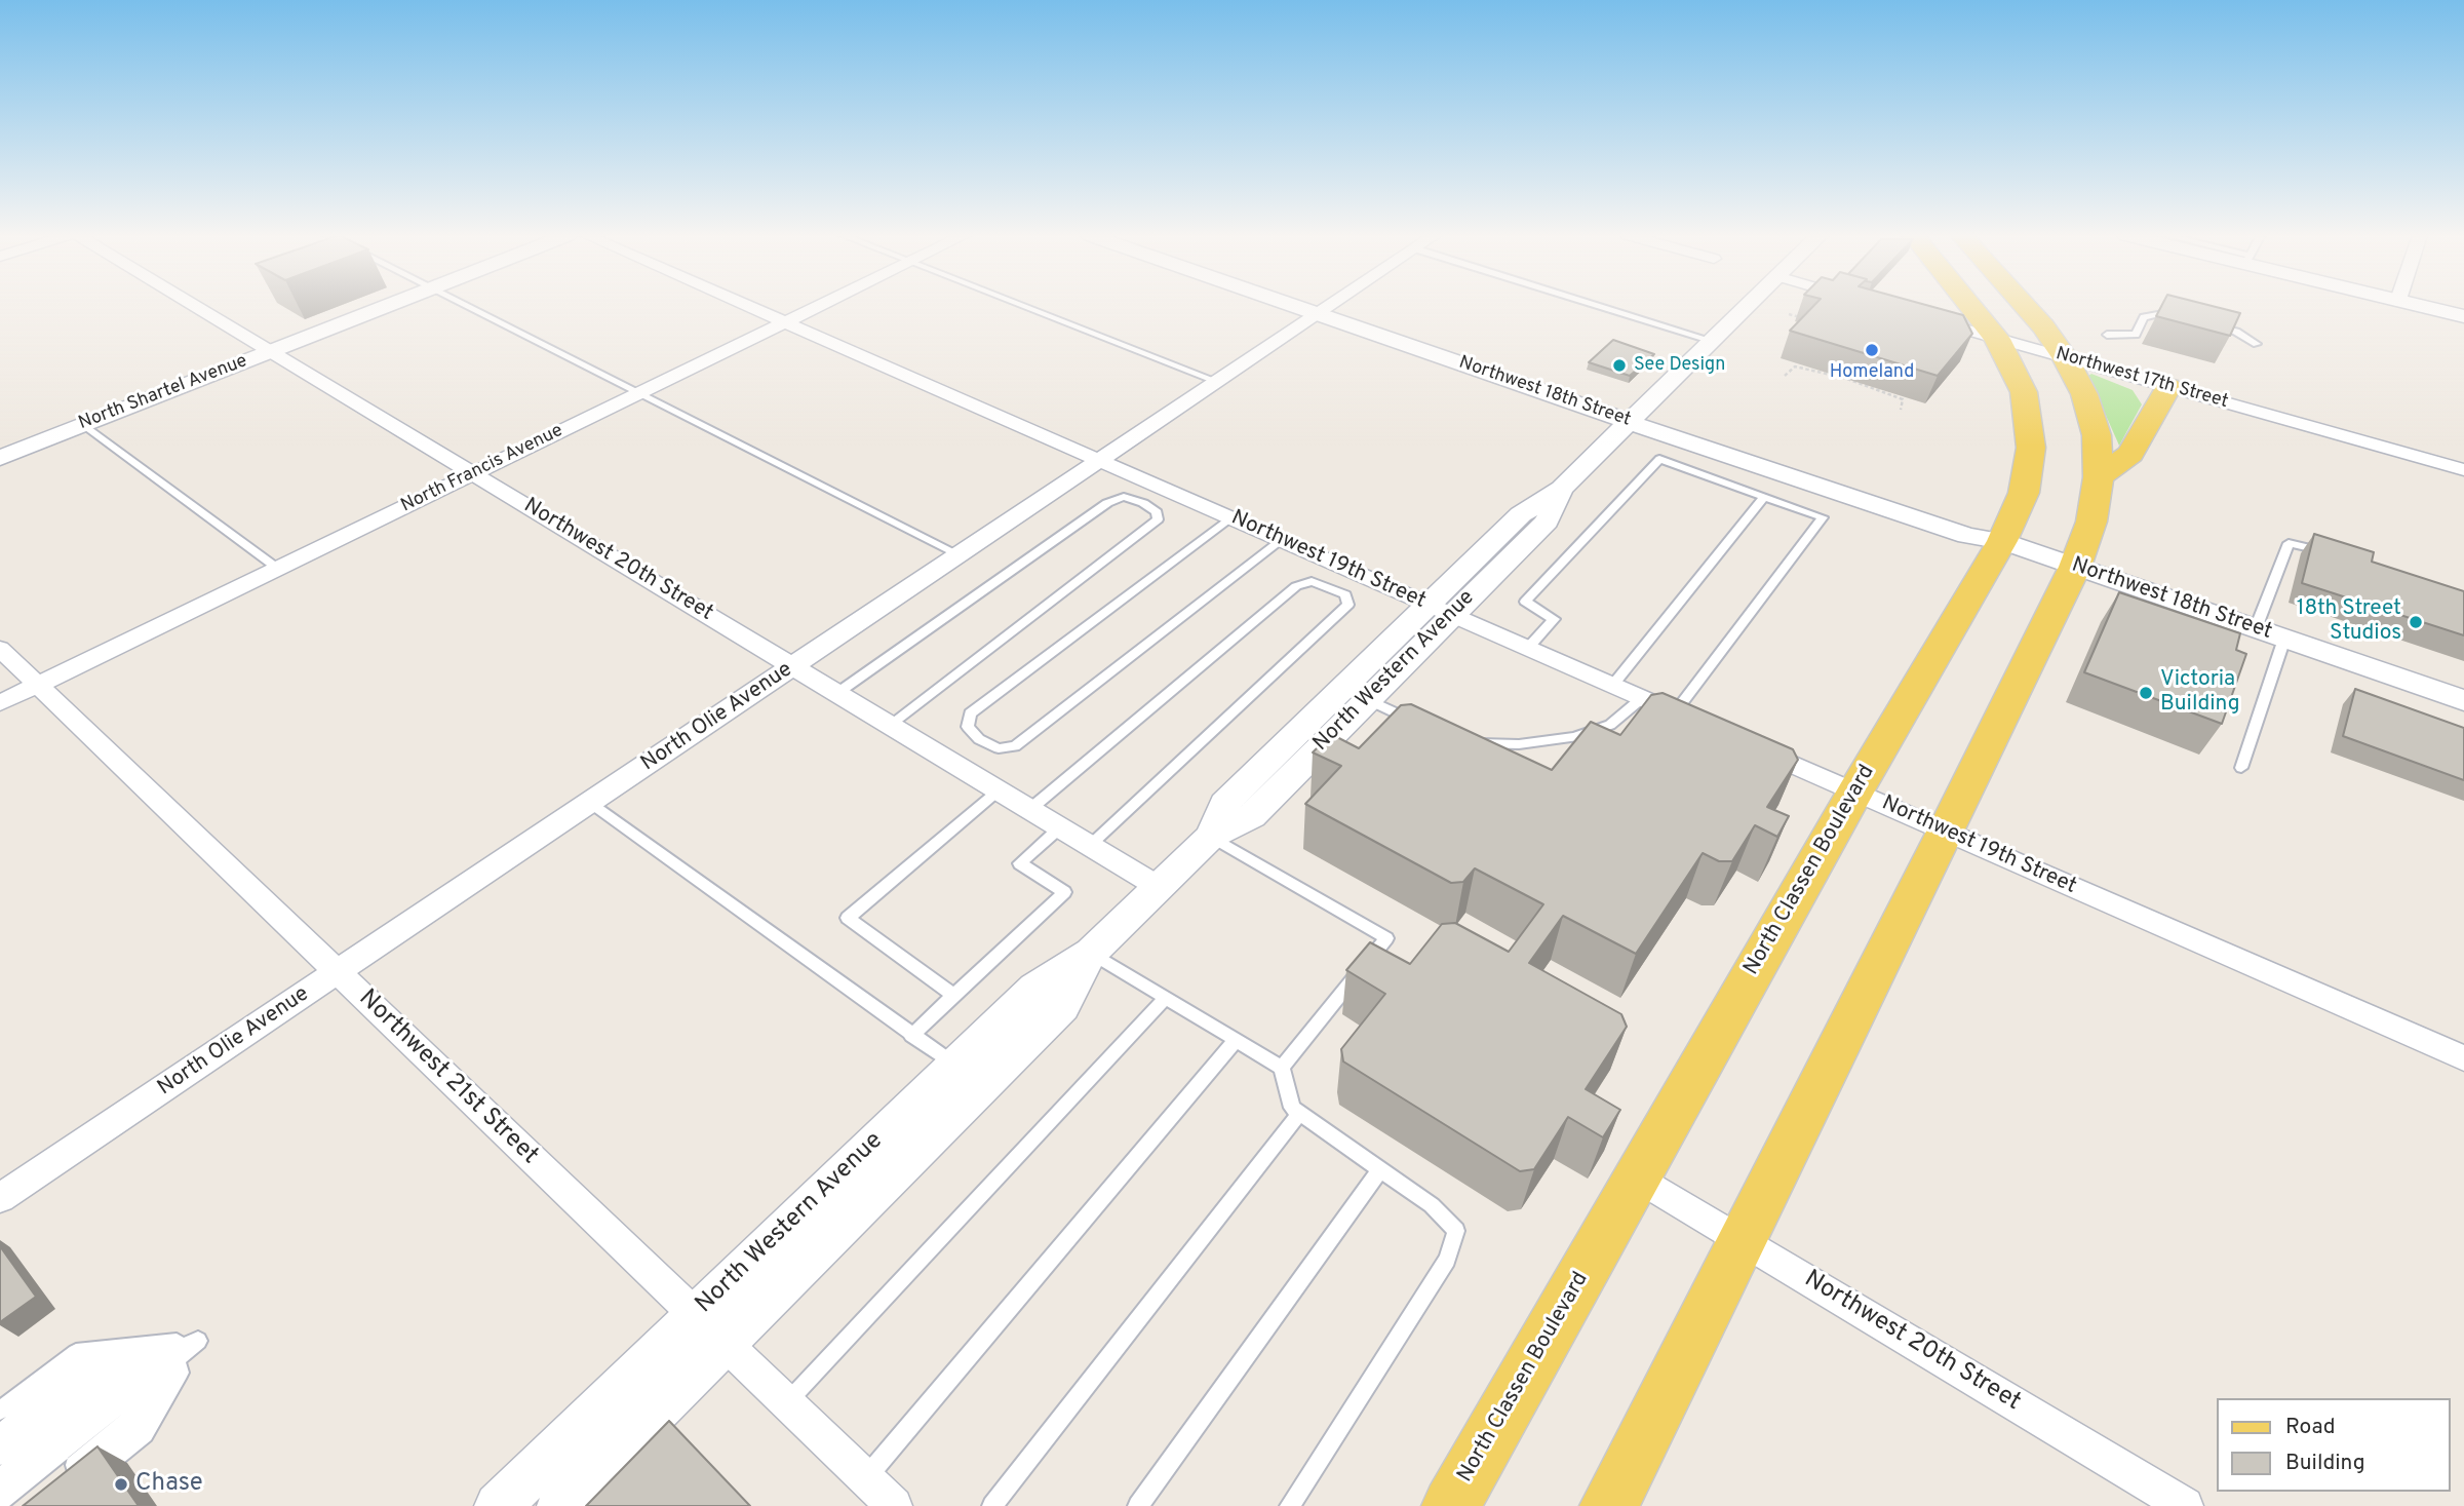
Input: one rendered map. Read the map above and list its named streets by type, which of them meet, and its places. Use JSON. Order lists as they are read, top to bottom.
{
  "streets": {
    "main road": ["North Classen Boulevard"],
    "street": [
      "Northwest 17th Street",
      "Northwest 18th Street",
      "North Shartel Avenue",
      "North Francis Avenue",
      "Northwest 20th Street",
      "Northwest 19th Street",
      "North Western Avenue",
      "North Olie Avenue",
      "Northwest 21st Street"
    ]
  },
  "crossings": [
    ["Northwest 17th Street", "North Classen Boulevard"],
    ["Northwest 18th Street", "North Western Avenue"],
    ["Northwest 18th Street", "North Olie Avenue"],
    ["Northwest 18th Street", "North Classen Boulevard"],
    ["North Shartel Avenue", "Northwest 20th Street"],
    ["North Francis Avenue", "Northwest 20th Street"],
    ["North Francis Avenue", "Northwest 19th Street"],
    ["North Francis Avenue", "Northwest 21st Street"],
    ["Northwest 20th Street", "North Western Avenue"],
    ["Northwest 20th Street", "North Olie Avenue"],
    ["Northwest 20th Street", "North Classen Boulevard"],
    ["Northwest 19th Street", "North Western Avenue"],
    ["Northwest 19th Street", "North Olie Avenue"],
    ["Northwest 19th Street", "North Classen Boulevard"],
    ["North Western Avenue", "Northwest 21st Street"],
    ["North Olie Avenue", "Northwest 21st Street"]
  ],
  "places": [
    "Homeland",
    "See Design",
    "18th Street Studios",
    "Victoria Building",
    "Chase"
  ],
  "legend": ["Road", "Building"]
}
